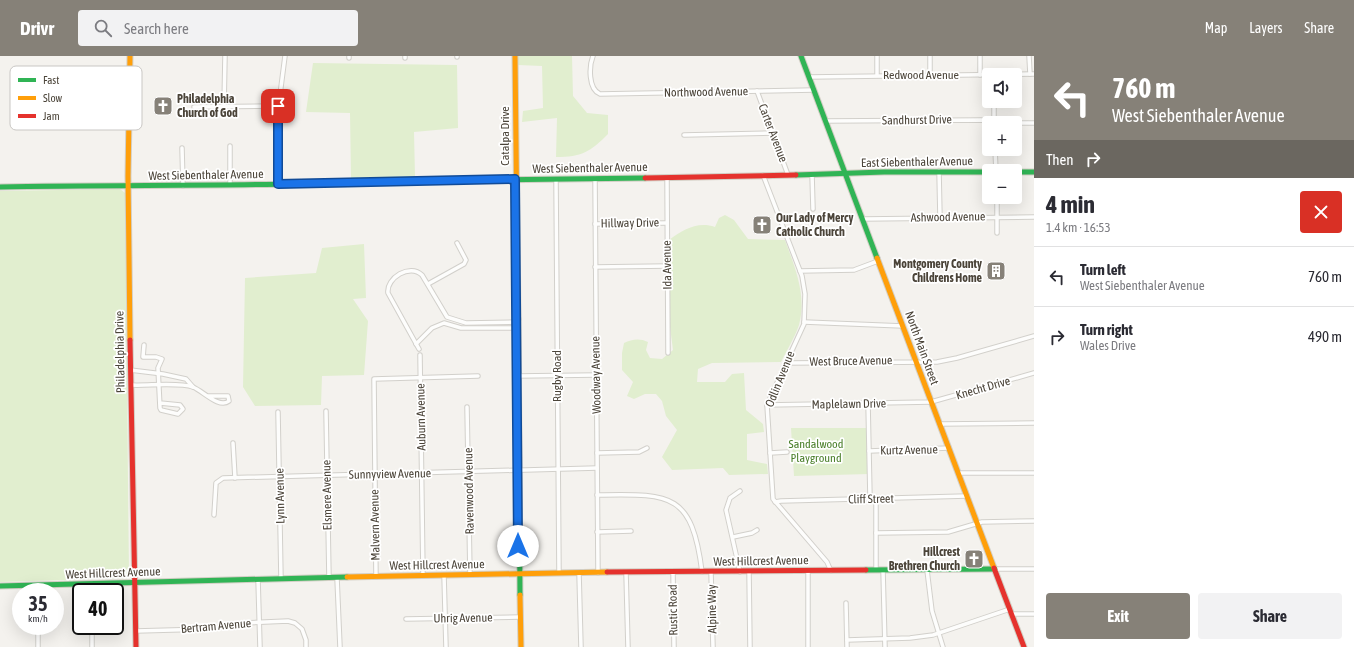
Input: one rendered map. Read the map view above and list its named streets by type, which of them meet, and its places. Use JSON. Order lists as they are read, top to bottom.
{
  "streets": {
    "main road": [
      "Catalpa Drive",
      "East Siebenthaler Avenue",
      "West Siebenthaler Avenue",
      "North Main Street",
      "Philadelphia Drive",
      "West Hillcrest Avenue"
    ],
    "street": [
      "Redwood Avenue",
      "Northwood Avenue",
      "Sandhurst Drive",
      "Carter Avenue",
      "Ashwood Avenue",
      "Hillway Drive",
      "Ida Avenue",
      "West Bruce Avenue",
      "Woodway Avenue",
      "Rugby Road",
      "Odlin Avenue",
      "Knecht Drive",
      "Maplelawn Drive",
      "Auburn Avenue",
      "Kurtz Avenue",
      "Sunnyview Avenue",
      "Ravenwood Avenue",
      "Elsmere Avenue",
      "Lynn Avenue",
      "Cliff Street",
      "Malvern Avenue",
      "Alpine Way",
      "Rustic Road",
      "Uhrig Avenue",
      "Bertram Avenue"
    ]
  },
  "crossings": [
    ["Redwood Avenue", "North Main Street"],
    ["Northwood Avenue", "Carter Avenue"],
    ["Northwood Avenue", "North Main Street"],
    ["Sandhurst Drive", "North Main Street"],
    ["Carter Avenue", "West Siebenthaler Avenue"],
    ["Catalpa Drive", "West Siebenthaler Avenue"],
    ["Catalpa Drive", "Sunnyview Avenue"],
    ["Catalpa Drive", "West Hillcrest Avenue"],
    ["Catalpa Drive", "Uhrig Avenue"],
    ["East Siebenthaler Avenue", "West Siebenthaler Avenue"],
    ["East Siebenthaler Avenue", "North Main Street"],
    ["West Siebenthaler Avenue", "Ida Avenue"],
    ["West Siebenthaler Avenue", "North Main Street"],
    ["West Siebenthaler Avenue", "Philadelphia Drive"],
    ["West Siebenthaler Avenue", "Woodway Avenue"],
    ["West Siebenthaler Avenue", "Rugby Road"],
    ["West Siebenthaler Avenue", "Odlin Avenue"],
    ["Ashwood Avenue", "North Main Street"],
    ["Hillway Drive", "Ida Avenue"],
    ["Hillway Drive", "Woodway Avenue"],
    ["North Main Street", "West Bruce Avenue"],
    ["North Main Street", "Knecht Drive"],
    ["North Main Street", "Maplelawn Drive"],
    ["North Main Street", "Kurtz Avenue"],
    ["North Main Street", "Cliff Street"],
    ["North Main Street", "West Hillcrest Avenue"],
    ["Philadelphia Drive", "West Hillcrest Avenue"],
    ["Philadelphia Drive", "Bertram Avenue"],
    ["West Bruce Avenue", "Odlin Avenue"],
    ["Woodway Avenue", "Sunnyview Avenue"],
    ["Woodway Avenue", "West Hillcrest Avenue"],
    ["Rugby Road", "Sunnyview Avenue"],
    ["Rugby Road", "West Hillcrest Avenue"],
    ["Odlin Avenue", "Maplelawn Drive"],
    ["Odlin Avenue", "Cliff Street"],
    ["Knecht Drive", "Maplelawn Drive"],
    ["Auburn Avenue", "Sunnyview Avenue"],
    ["Auburn Avenue", "Malvern Avenue"],
    ["Auburn Avenue", "West Hillcrest Avenue"],
    ["Sunnyview Avenue", "Ravenwood Avenue"],
    ["Sunnyview Avenue", "Elsmere Avenue"],
    ["Sunnyview Avenue", "Lynn Avenue"],
    ["Sunnyview Avenue", "Malvern Avenue"],
    ["Ravenwood Avenue", "West Hillcrest Avenue"],
    ["Elsmere Avenue", "West Hillcrest Avenue"],
    ["Lynn Avenue", "West Hillcrest Avenue"],
    ["Malvern Avenue", "West Hillcrest Avenue"],
    ["West Hillcrest Avenue", "Alpine Way"],
    ["West Hillcrest Avenue", "Rustic Road"]
  ],
  "parks": ["Sandalwood Playground"],
  "places": {
    "church": ["Philadelphia Church of God", "Our Lady of Mercy Catholic Church", "Hillcrest Brethren Church"],
    "building": ["Montgomery County Childrens Home"]
  },
  "legend": ["Fast", "Slow", "Jam"],
  "page": {
    "header": "Drivr",
    "search": "Search here",
    "nav": ["Map", "Layers", "Share"],
    "turn": ["760 m", "West Siebenthaler Avenue"],
    "map_buttons": ["+", "−"],
    "then": "Then",
    "heading": ["4 min", "1.4 km · 16:53"],
    "list": [
      {
        "name": "Turn left",
        "note": "West Siebenthaler Avenue",
        "value": "760 m"
      },
      {
        "name": "Turn right",
        "note": "Wales Drive",
        "value": "490 m"
      }
    ],
    "speed": "35 km/h",
    "limit": "40",
    "buttons": ["Exit", "Share"]
  }
}
